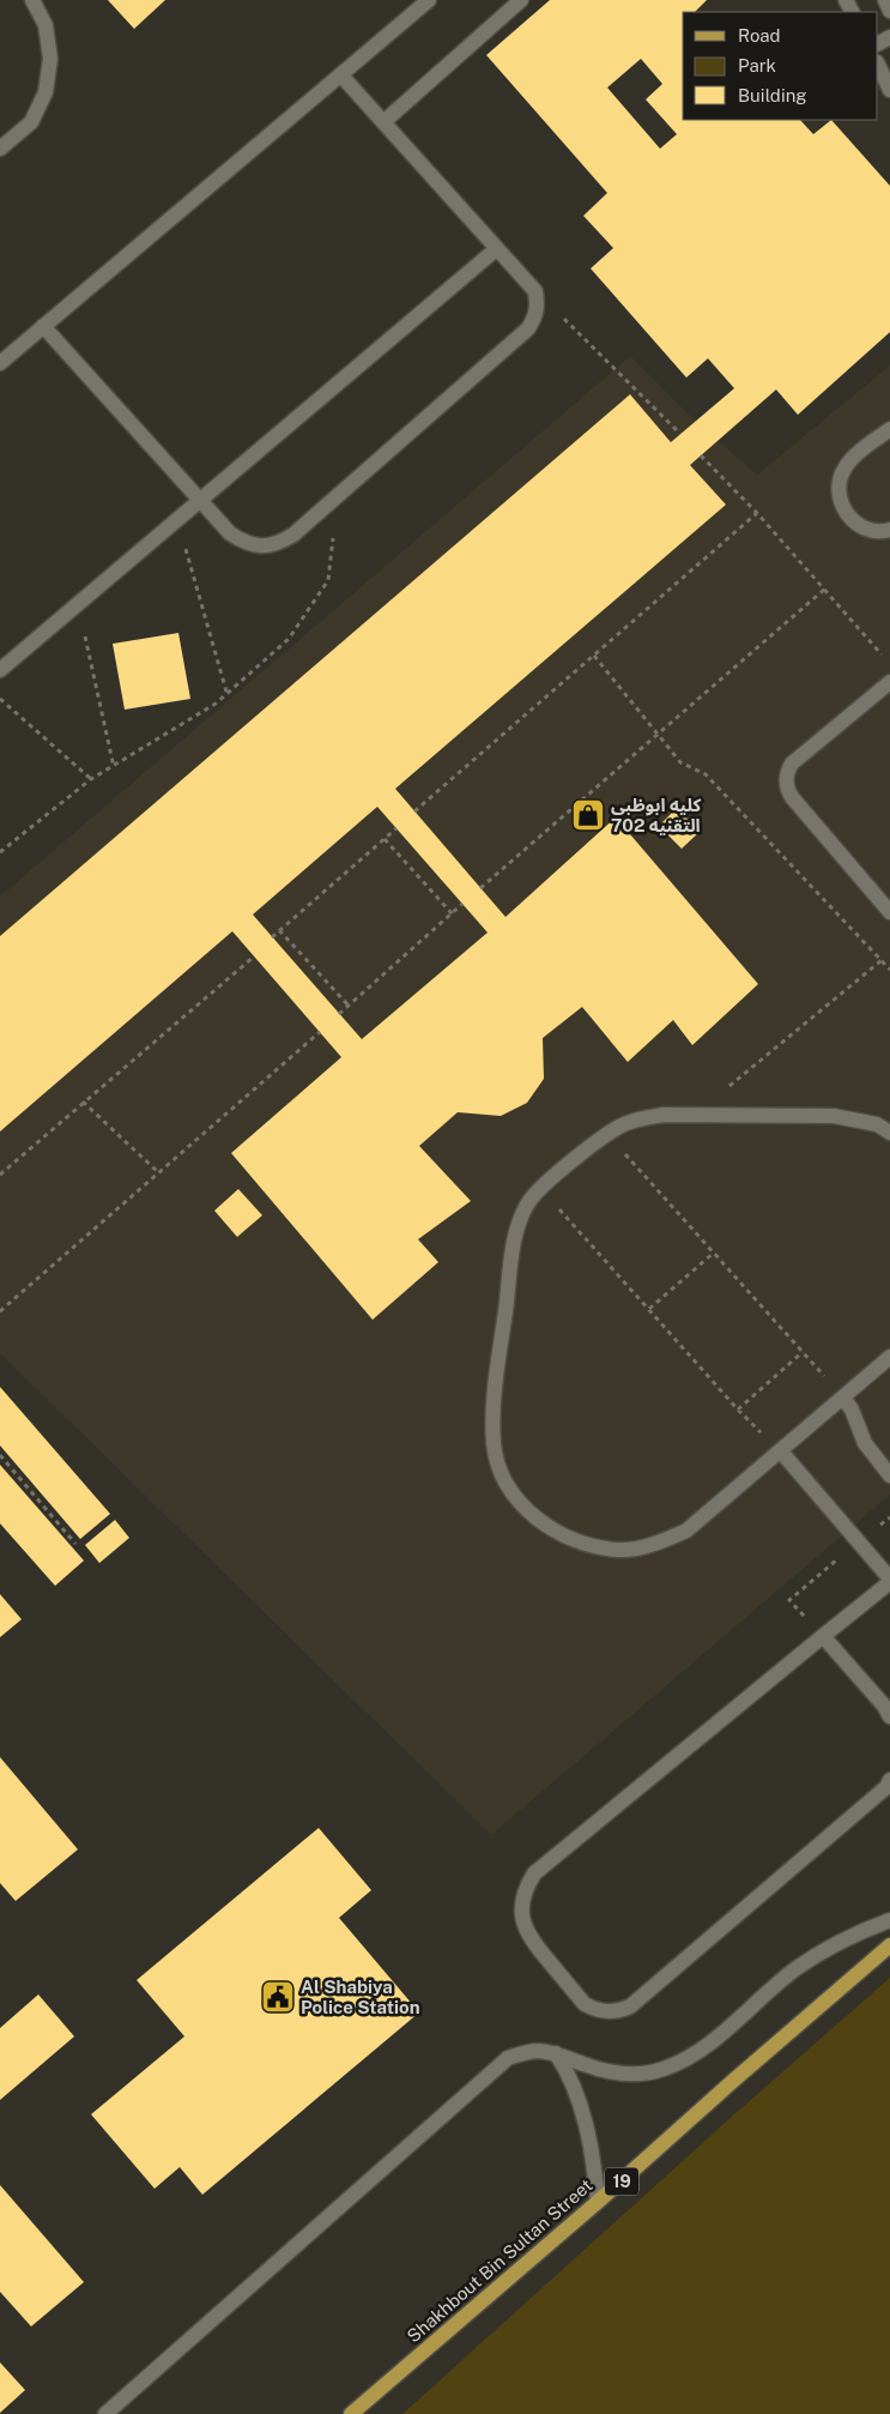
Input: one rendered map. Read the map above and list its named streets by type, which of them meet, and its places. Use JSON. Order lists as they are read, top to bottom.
{
  "streets": {
    "main road": ["19", "Shakhbout Bin Sultan Street"]
  },
  "places": {
    "shop": ["كليه ابوظبي التقنيه 702"],
    "public building": ["Al Shabiya Police Station"]
  },
  "legend": ["Road", "Park", "Building"]
}
